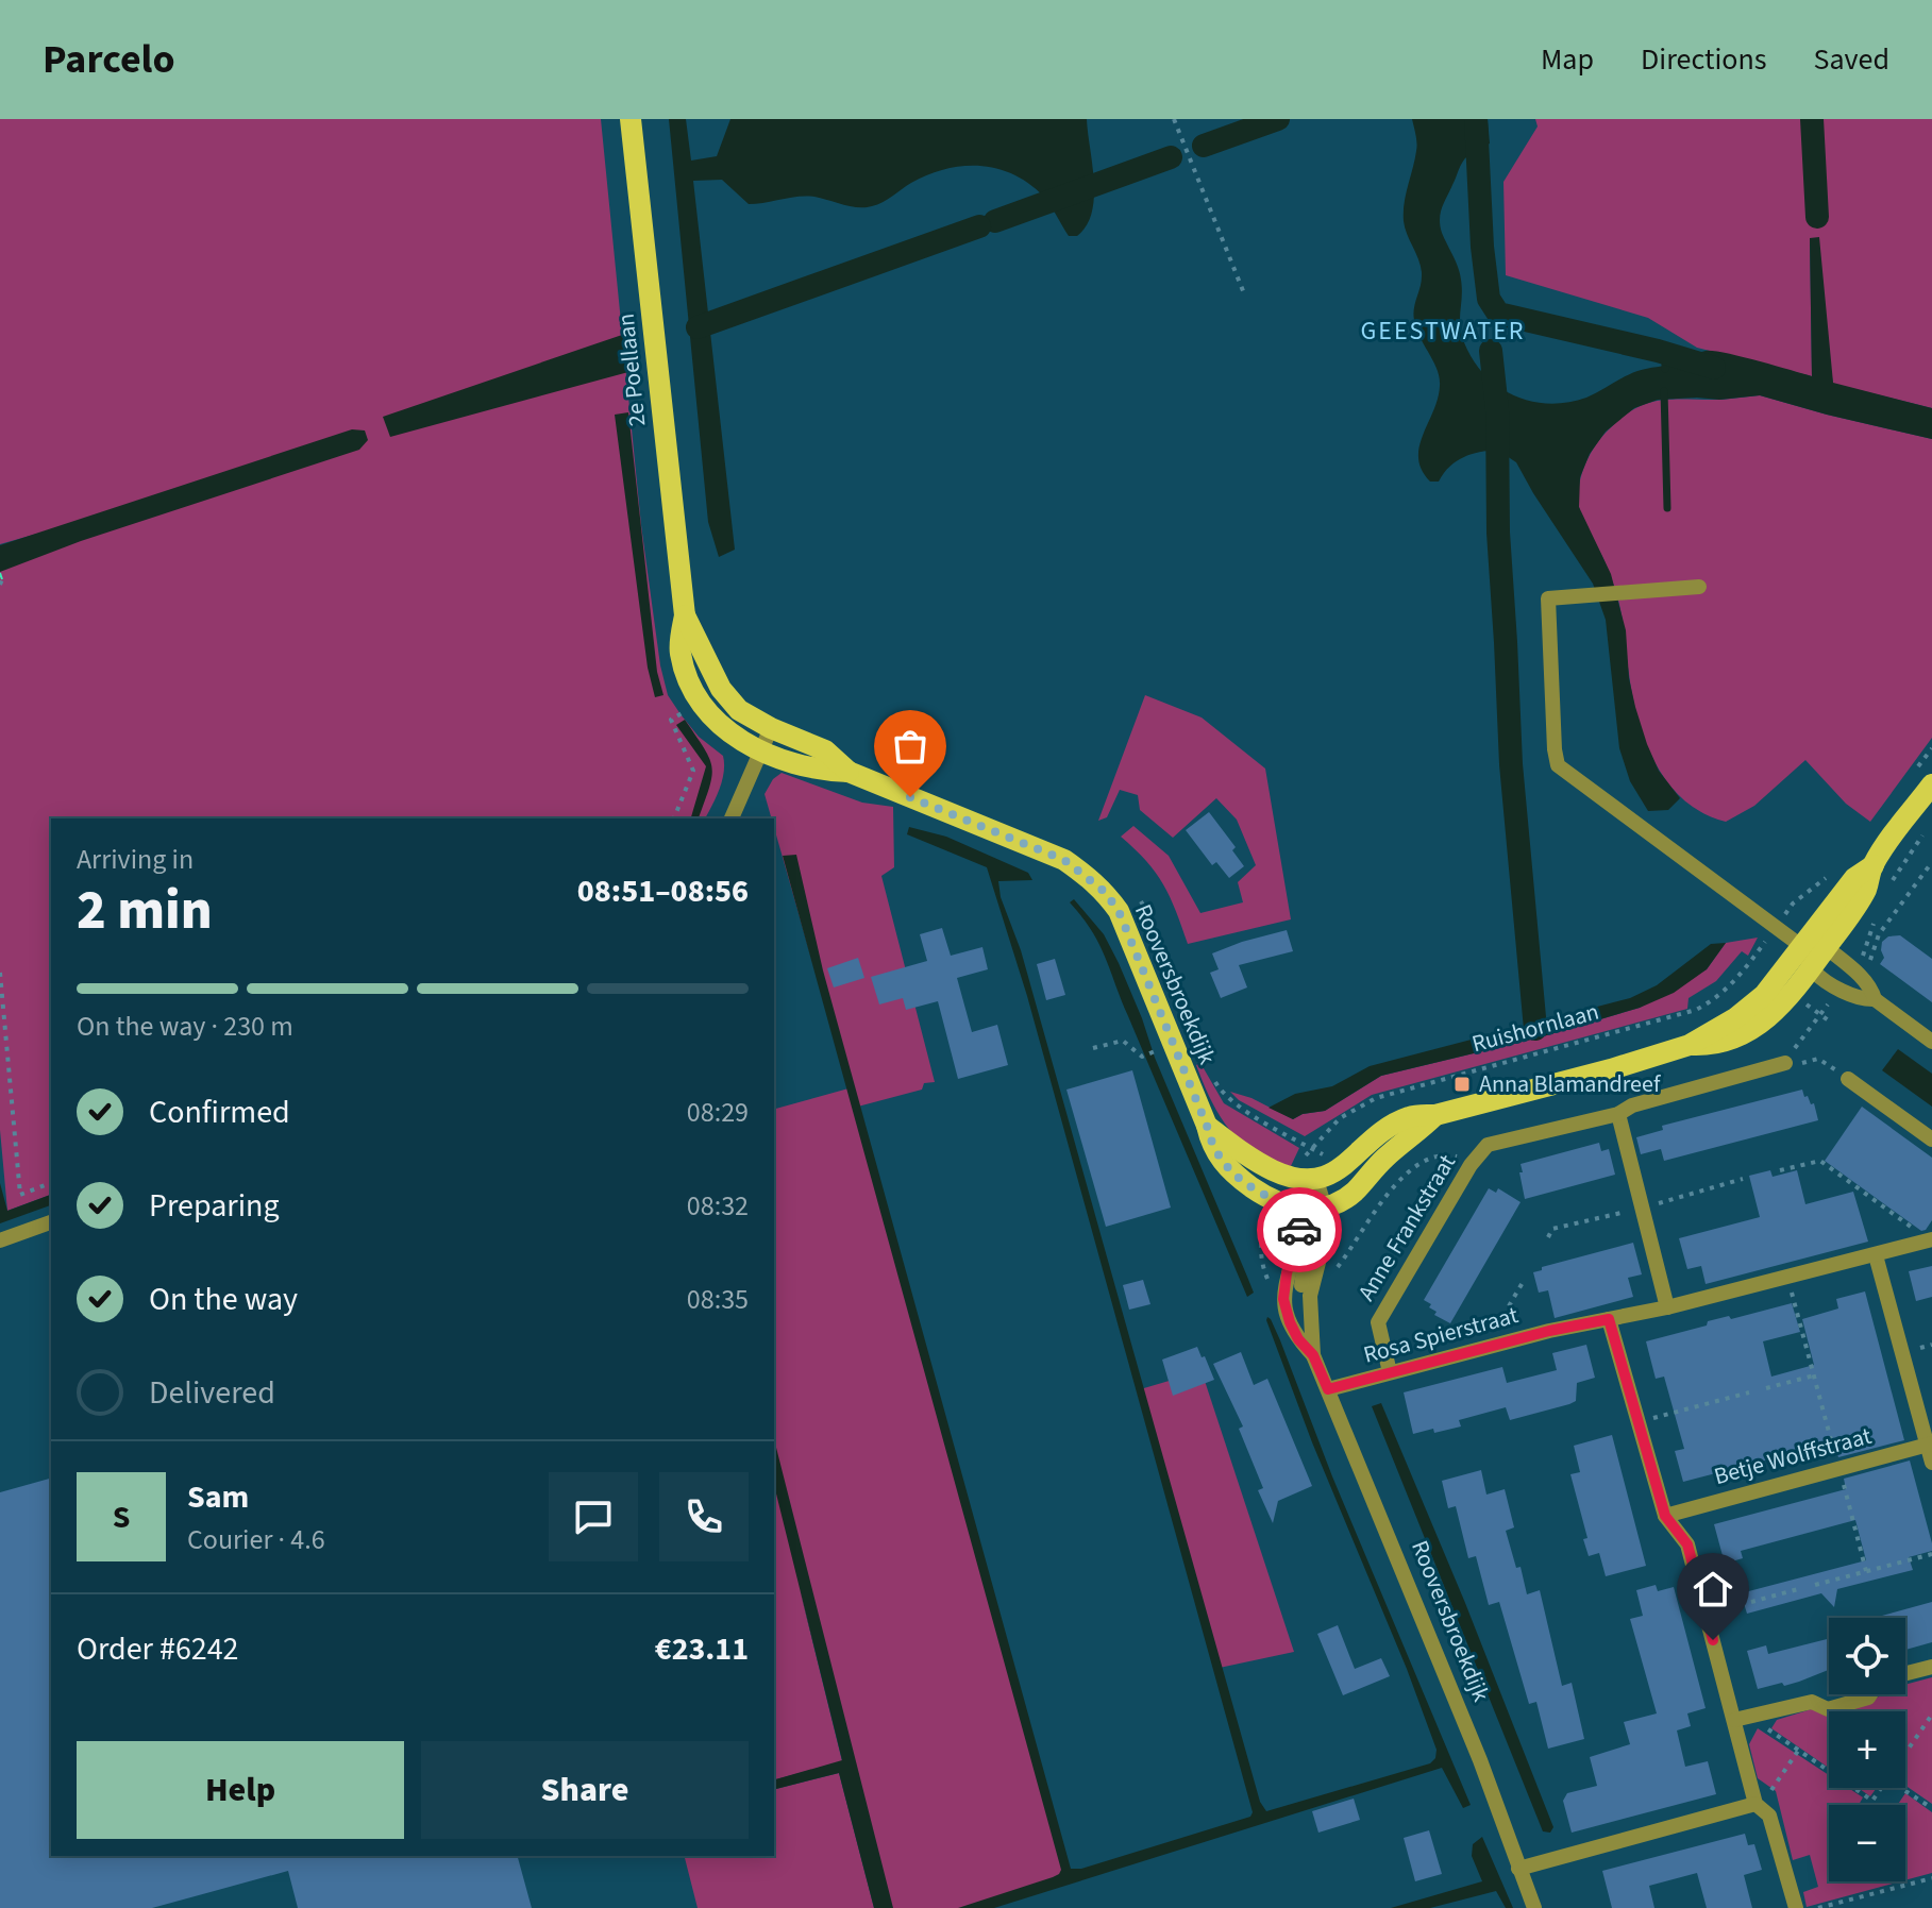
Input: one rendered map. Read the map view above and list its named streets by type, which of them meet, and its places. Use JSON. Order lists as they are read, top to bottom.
{
  "streets": {
    "main road": ["2e Poellaan", "Rooversbroekdijk"],
    "street": ["Anne Frankstraat", "Rosa Spierstraat", "Betje Wolffstraat"],
    "path": ["Ruishornlaan"]
  },
  "crossings": [
    ["2e Poellaan", "Rooversbroekdijk"],
    ["Rooversbroekdijk", "Ruishornlaan"],
    ["Rooversbroekdijk", "Rosa Spierstraat"],
    ["Anne Frankstraat", "Rosa Spierstraat"]
  ],
  "districts": ["GEESTWATER"],
  "places": {
    "transit": ["Anna Blamandreef"]
  },
  "page": {
    "header": "Parcelo",
    "nav": ["Map", "Directions", "Saved"],
    "heading": ["2 min", "Arriving in", "08:51–08:56"],
    "panel": [
      "Sam",
      "Courier · 4.6",
      "Order #6242",
      "€23.11"
    ],
    "bar": "On the way · 230 m",
    "list": [
      ["Confirmed", "08:29"],
      ["Preparing", "08:32"],
      ["On the way", "08:35"],
      "Delivered"
    ],
    "round": "S",
    "map_buttons": ["+", "−"],
    "buttons": ["Help", "Share"]
  }
}
